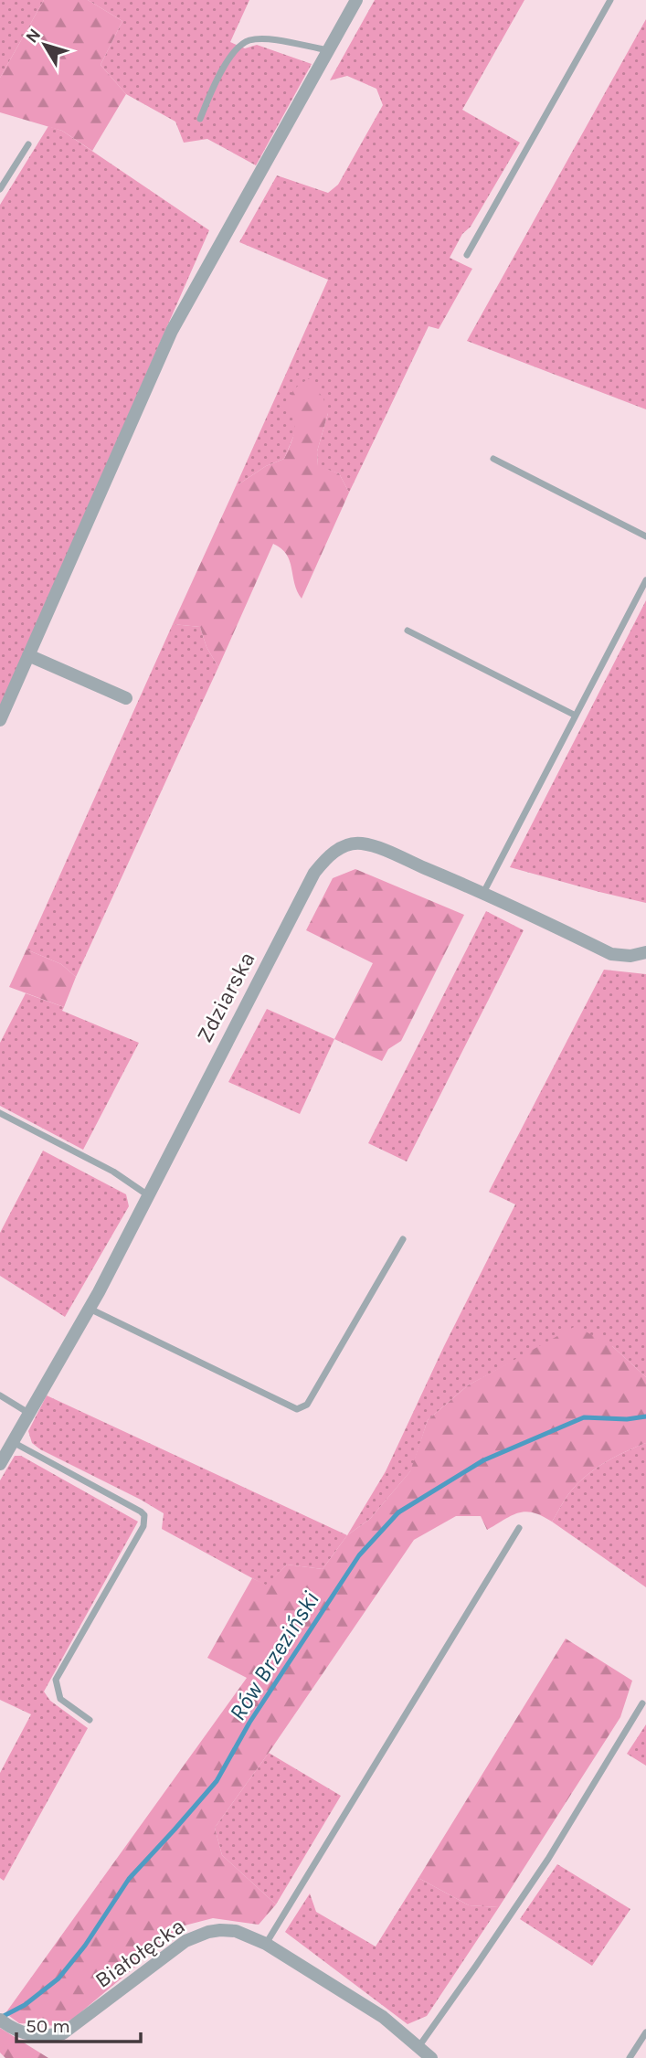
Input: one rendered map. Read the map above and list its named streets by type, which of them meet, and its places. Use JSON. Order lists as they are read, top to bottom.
{
  "streets": {
    "street": ["Zdziarska", "Białołęcka"]
  },
  "water": ["Rów Brzeziński"],
  "scale_bar": "50 m",
  "north": "top left"
}
